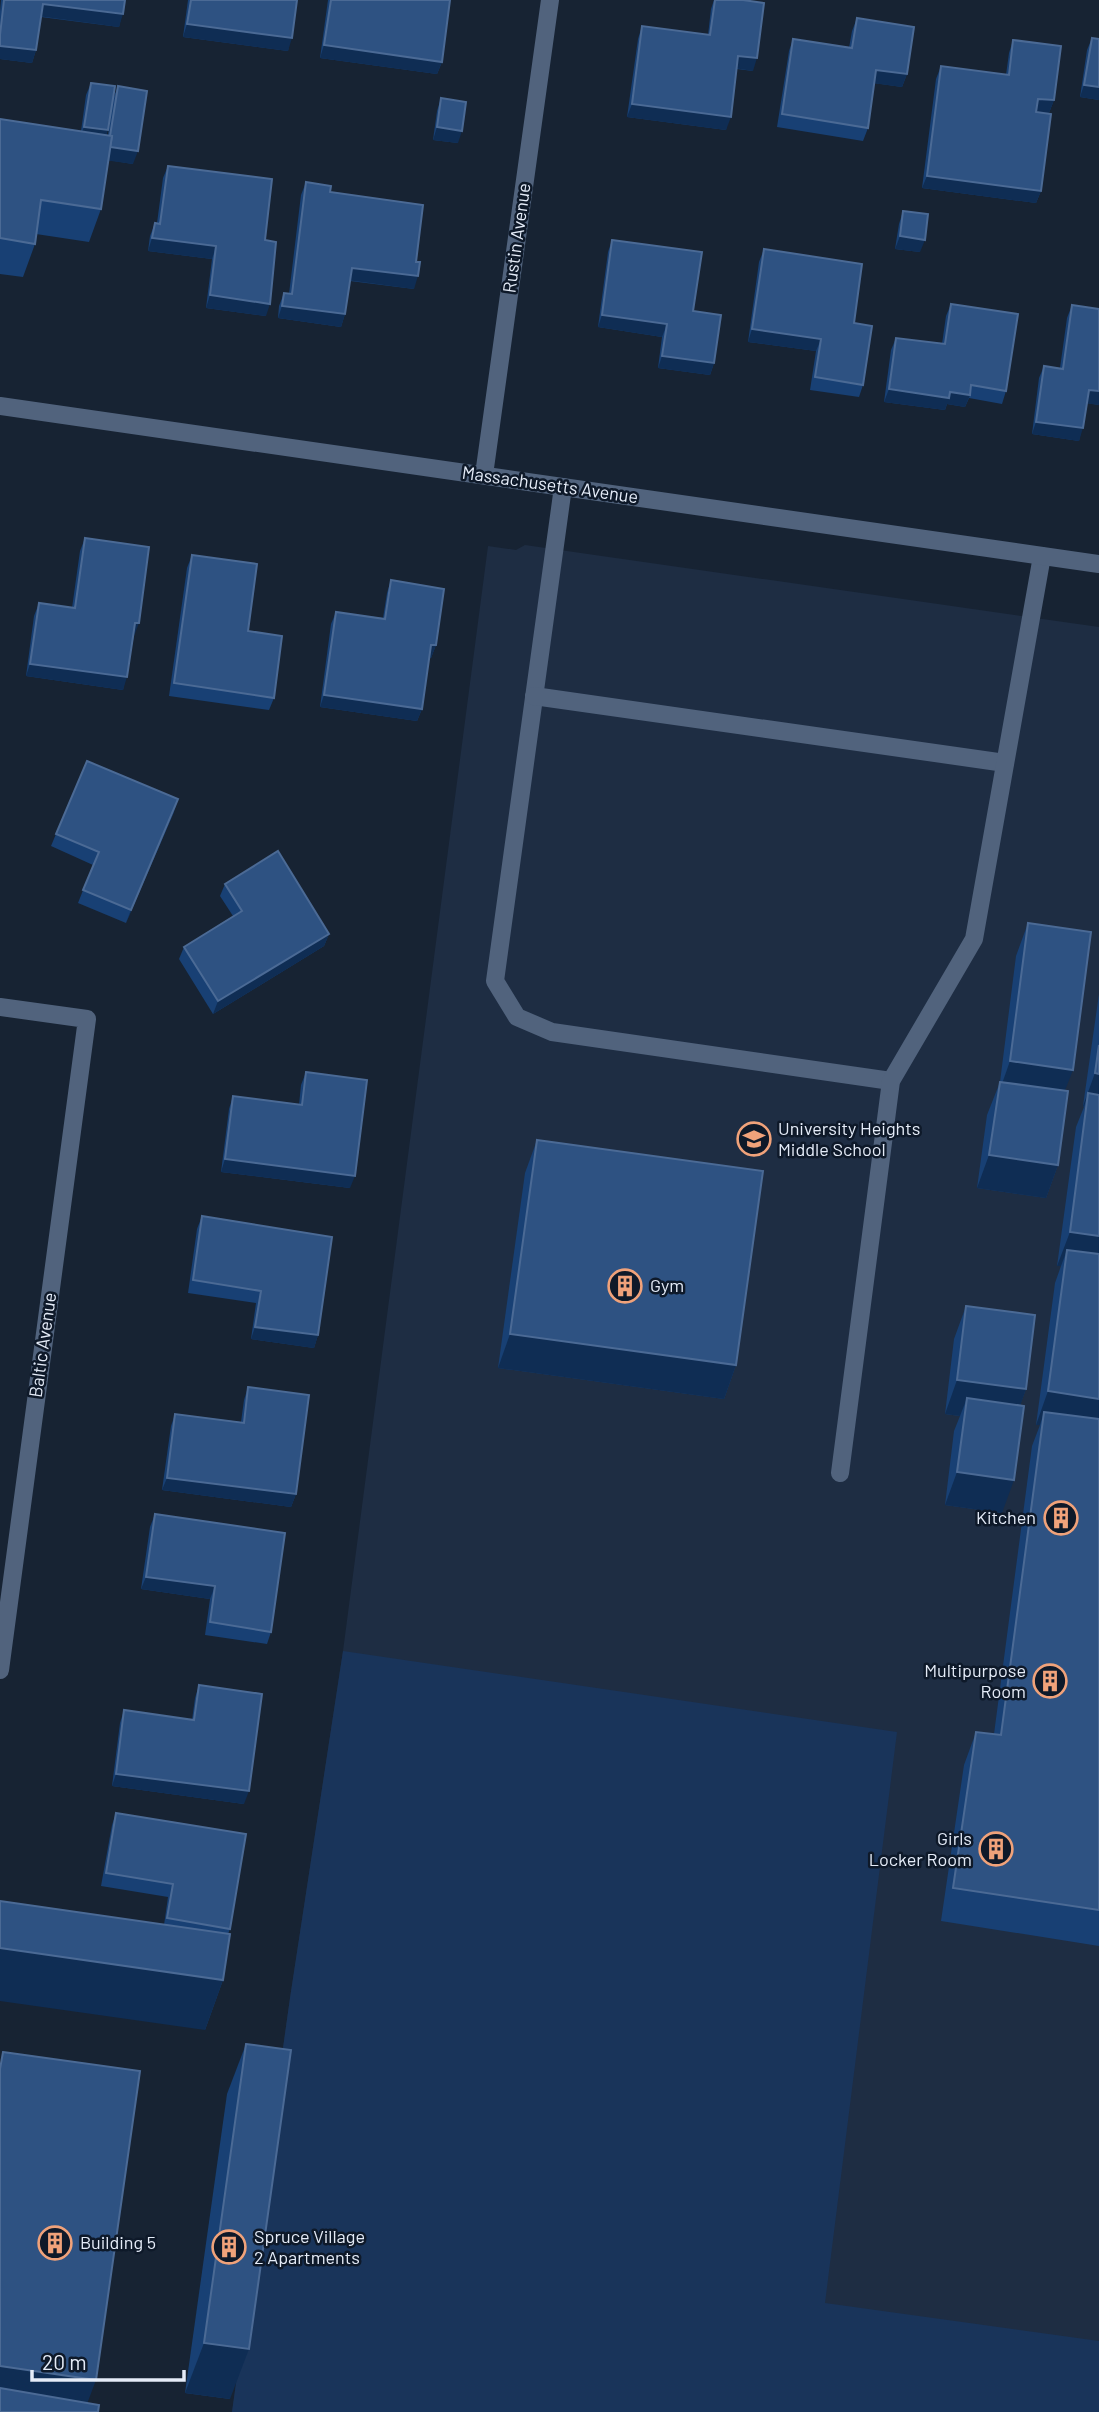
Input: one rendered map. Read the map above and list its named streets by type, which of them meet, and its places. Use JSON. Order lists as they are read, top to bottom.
{
  "streets": {
    "street": ["Rustin Avenue", "Massachusetts Avenue", "Baltic Avenue"]
  },
  "crossings": [
    ["Rustin Avenue", "Massachusetts Avenue"]
  ],
  "places": {
    "school or university": ["University Heights Middle School"],
    "building": [
      "Gym",
      "Kitchen",
      "Multipurpose Room",
      "Girls Locker Room",
      "Building 5",
      "Spruce Village 2 Apartments"
    ]
  },
  "scale_bar": "20 m"
}
